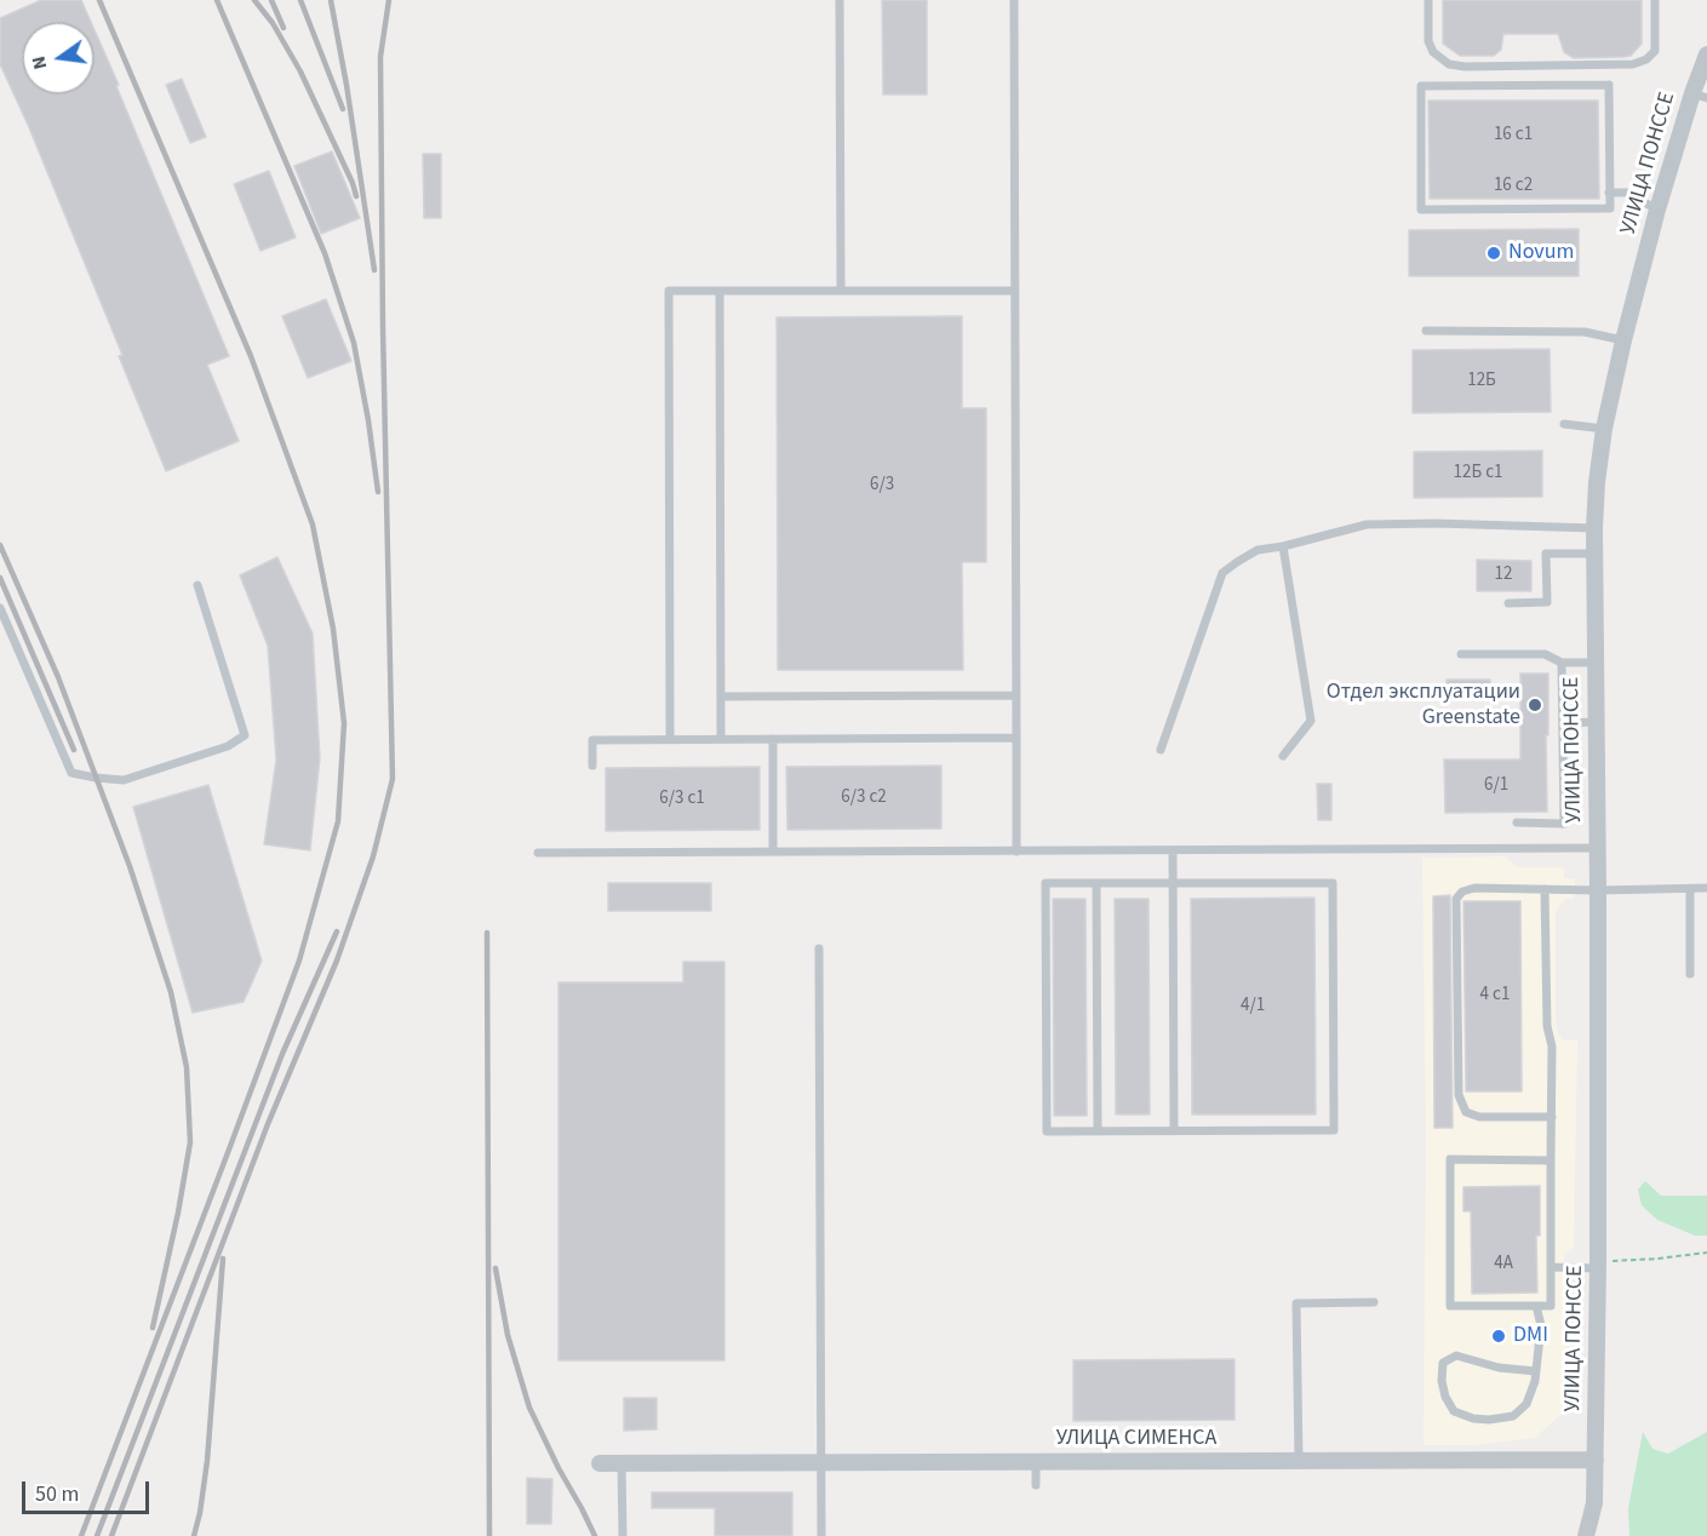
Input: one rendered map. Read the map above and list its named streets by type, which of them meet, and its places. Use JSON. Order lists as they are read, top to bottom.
{
  "streets": {
    "street": ["УЛИЦА ПОНССЕ", "УЛИЦА СИМЕНСА"]
  },
  "crossings": [
    ["УЛИЦА ПОНССЕ", "УЛИЦА СИМЕНСА"]
  ],
  "places": ["Novum", "Отдел эксплуатации Greenstate", "DMI"],
  "house_numbers": [
    "16 с1",
    "16 с2",
    "12Б",
    "12Б с1",
    "6/3",
    "12",
    "6/1",
    "6/3 с2",
    "6/3 с1",
    "4 с1",
    "4/1",
    "4А"
  ],
  "scale_bar": "50 m",
  "north": "left"
}
